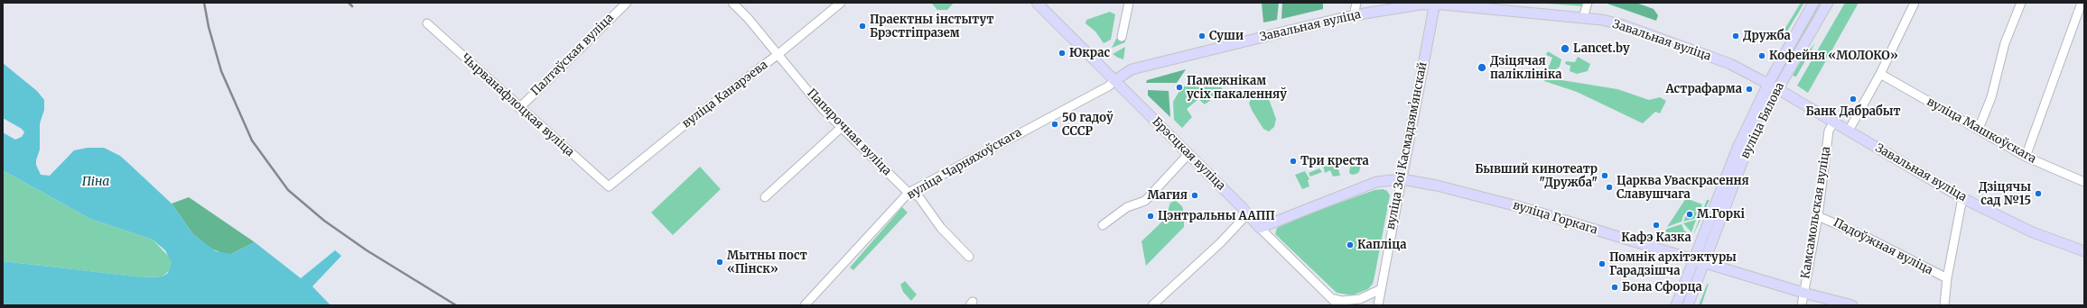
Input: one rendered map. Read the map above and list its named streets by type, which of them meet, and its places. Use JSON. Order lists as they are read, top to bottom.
{
  "streets": {
    "main road": [
      "Завальная вуліца",
      "вуліца Бялова",
      "вуліца Зоі Касмадзямʼянскай",
      "Брэсцкая вуліца",
      "вуліца Горкага"
    ],
    "street": [
      "Палтаўская вуліца",
      "вуліца Канарэева",
      "Чырванафлоцкая вуліца",
      "вуліца Машкоўскага",
      "Папярочная вуліца",
      "вуліца Чарняхоўскага",
      "Камсамольская вуліца",
      "Падоўжная вуліца"
    ]
  },
  "crossings": [
    ["Завальная вуліца", "вуліца Бялова"],
    ["Завальная вуліца", "вуліца Зоі Касмадзямʼянскай"],
    ["Завальная вуліца", "Брэсцкая вуліца"],
    ["Завальная вуліца", "вуліца Чарняхоўскага"],
    ["Завальная вуліца", "Камсамольская вуліца"],
    ["Палтаўская вуліца", "Чырванафлоцкая вуліца"],
    ["вуліца Канарэева", "Чырванафлоцкая вуліца"],
    ["вуліца Канарэева", "Папярочная вуліца"],
    ["вуліца Бялова", "вуліца Горкага"],
    ["Папярочная вуліца", "вуліца Чарняхоўскага"],
    ["вуліца Зоі Касмадзямʼянскай", "вуліца Горкага"],
    ["Брэсцкая вуліца", "вуліца Чарняхоўскага"],
    ["Брэсцкая вуліца", "вуліца Горкага"],
    ["Камсамольская вуліца", "вуліца Горкага"],
    ["Камсамольская вуліца", "Падоўжная вуліца"]
  ],
  "water": ["Піна"],
  "places": [
    "Праектны інстытут Брэстгіпразем",
    "Суши",
    "Дружба",
    "Lancet.by",
    "Юкрас",
    "Кофейня «МОЛОКО»",
    "Дзіцячая паліклініка",
    "Памежнікам усіх пакаленняў",
    "Астрафарма",
    "Банк Дабрабыт",
    "50 гадоў СССР",
    "Три креста",
    "Бывший кинотеатр \"Дружба\"",
    "Царква Уваскрасення Славушчага",
    "Дзіцячы сад №15",
    "Магия",
    "М.Горкі",
    "Цэнтральны ААПП",
    "Кафэ Казка",
    "Капліца",
    "Мытны пост «Пінск»",
    "Помнік архітэктуры Гарадзішча",
    "Бона Сфорца"
  ]
}
